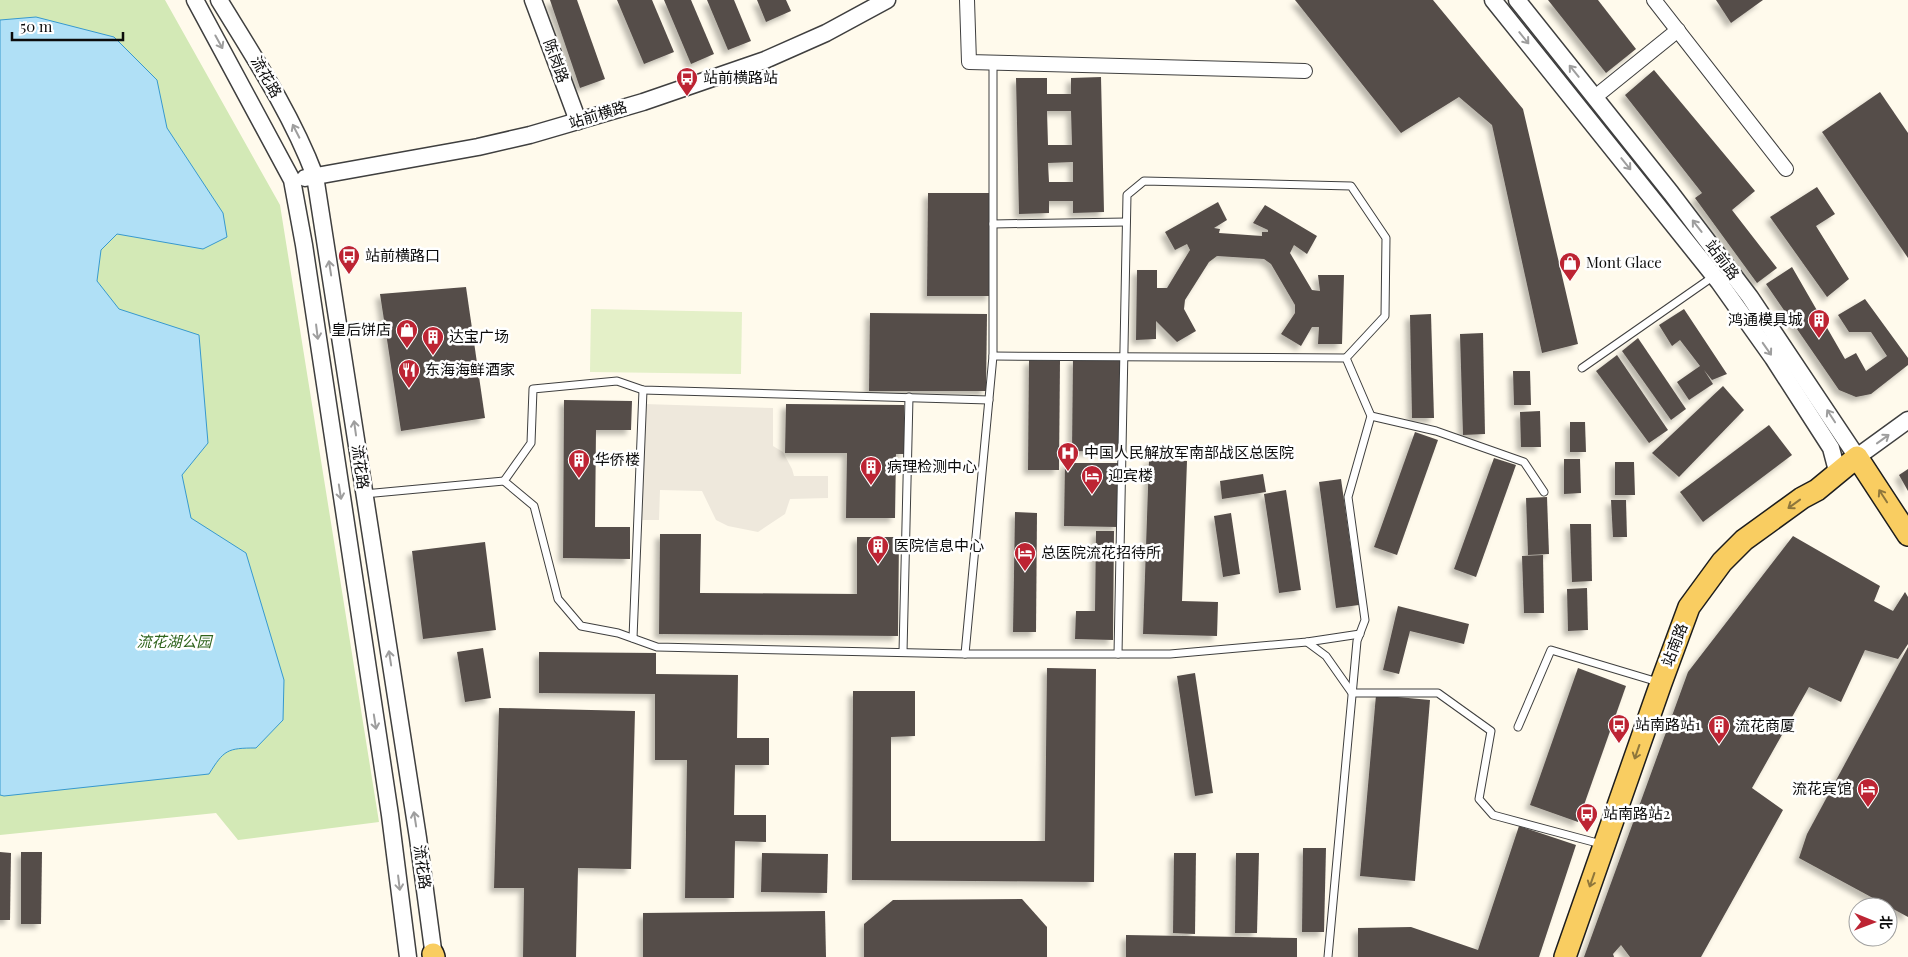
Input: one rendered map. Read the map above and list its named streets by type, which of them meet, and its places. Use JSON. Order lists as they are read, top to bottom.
{
  "streets": {
    "main road": ["站前路", "站南路"],
    "street": ["陈岗路", "流花路", "站前横路"]
  },
  "crossings": [
    ["陈岗路", "站前横路"],
    ["流花路", "站前横路"],
    ["站前路", "站南路"]
  ],
  "parks": ["流花湖公园"],
  "places": {
    "bus stop": [
      "站前横路站",
      "站前横路口",
      "站南路站1",
      "站南路站2"
    ],
    "shop": ["Mont Glace", "皇后饼店"],
    "building": [
      "鸿通模具城",
      "达宝广场",
      "华侨楼",
      "病理检测中心",
      "医院信息中心",
      "流花商厦"
    ],
    "restaurant": ["东海海鲜酒家"],
    "hospital": ["中国人民解放军南部战区总医院"],
    "hotel": ["迎宾楼", "总医院流花招待所", "流花宾馆"]
  },
  "scale_bar": "50 m",
  "north": "right"
}
